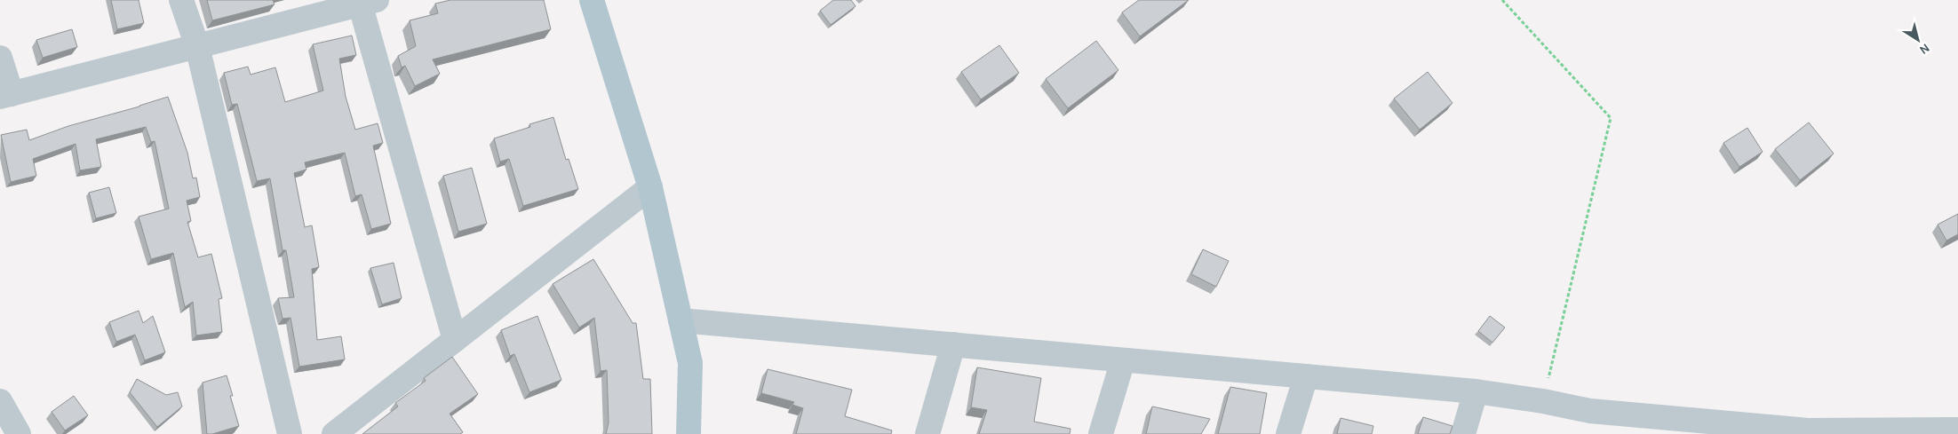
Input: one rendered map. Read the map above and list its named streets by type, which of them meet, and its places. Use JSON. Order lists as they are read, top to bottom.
{
  "north": "bottom right"
}
